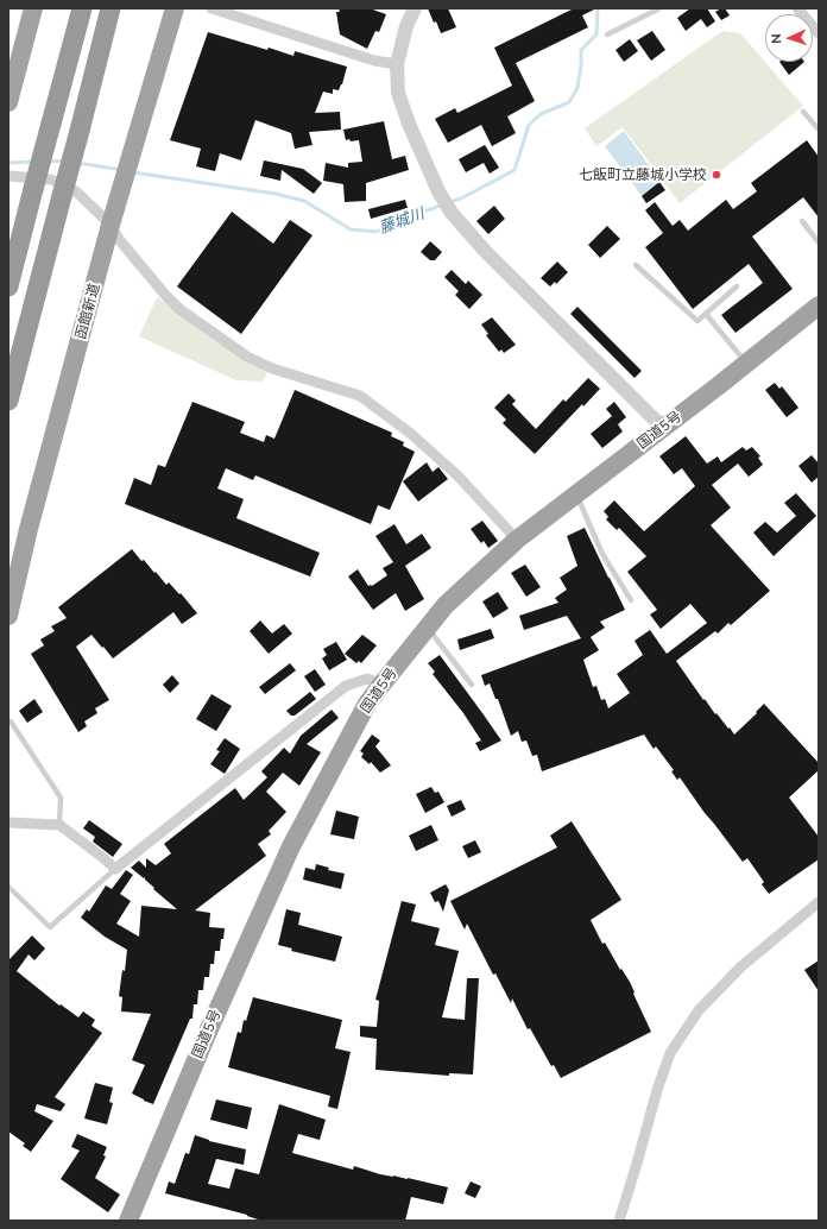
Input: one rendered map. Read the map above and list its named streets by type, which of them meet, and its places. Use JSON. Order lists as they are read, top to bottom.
{
  "streets": {
    "highway": ["函館新道", "国道5号"]
  },
  "water": ["藤城川"],
  "places": ["七飯町立藤城小学校"],
  "north": "left"
}
